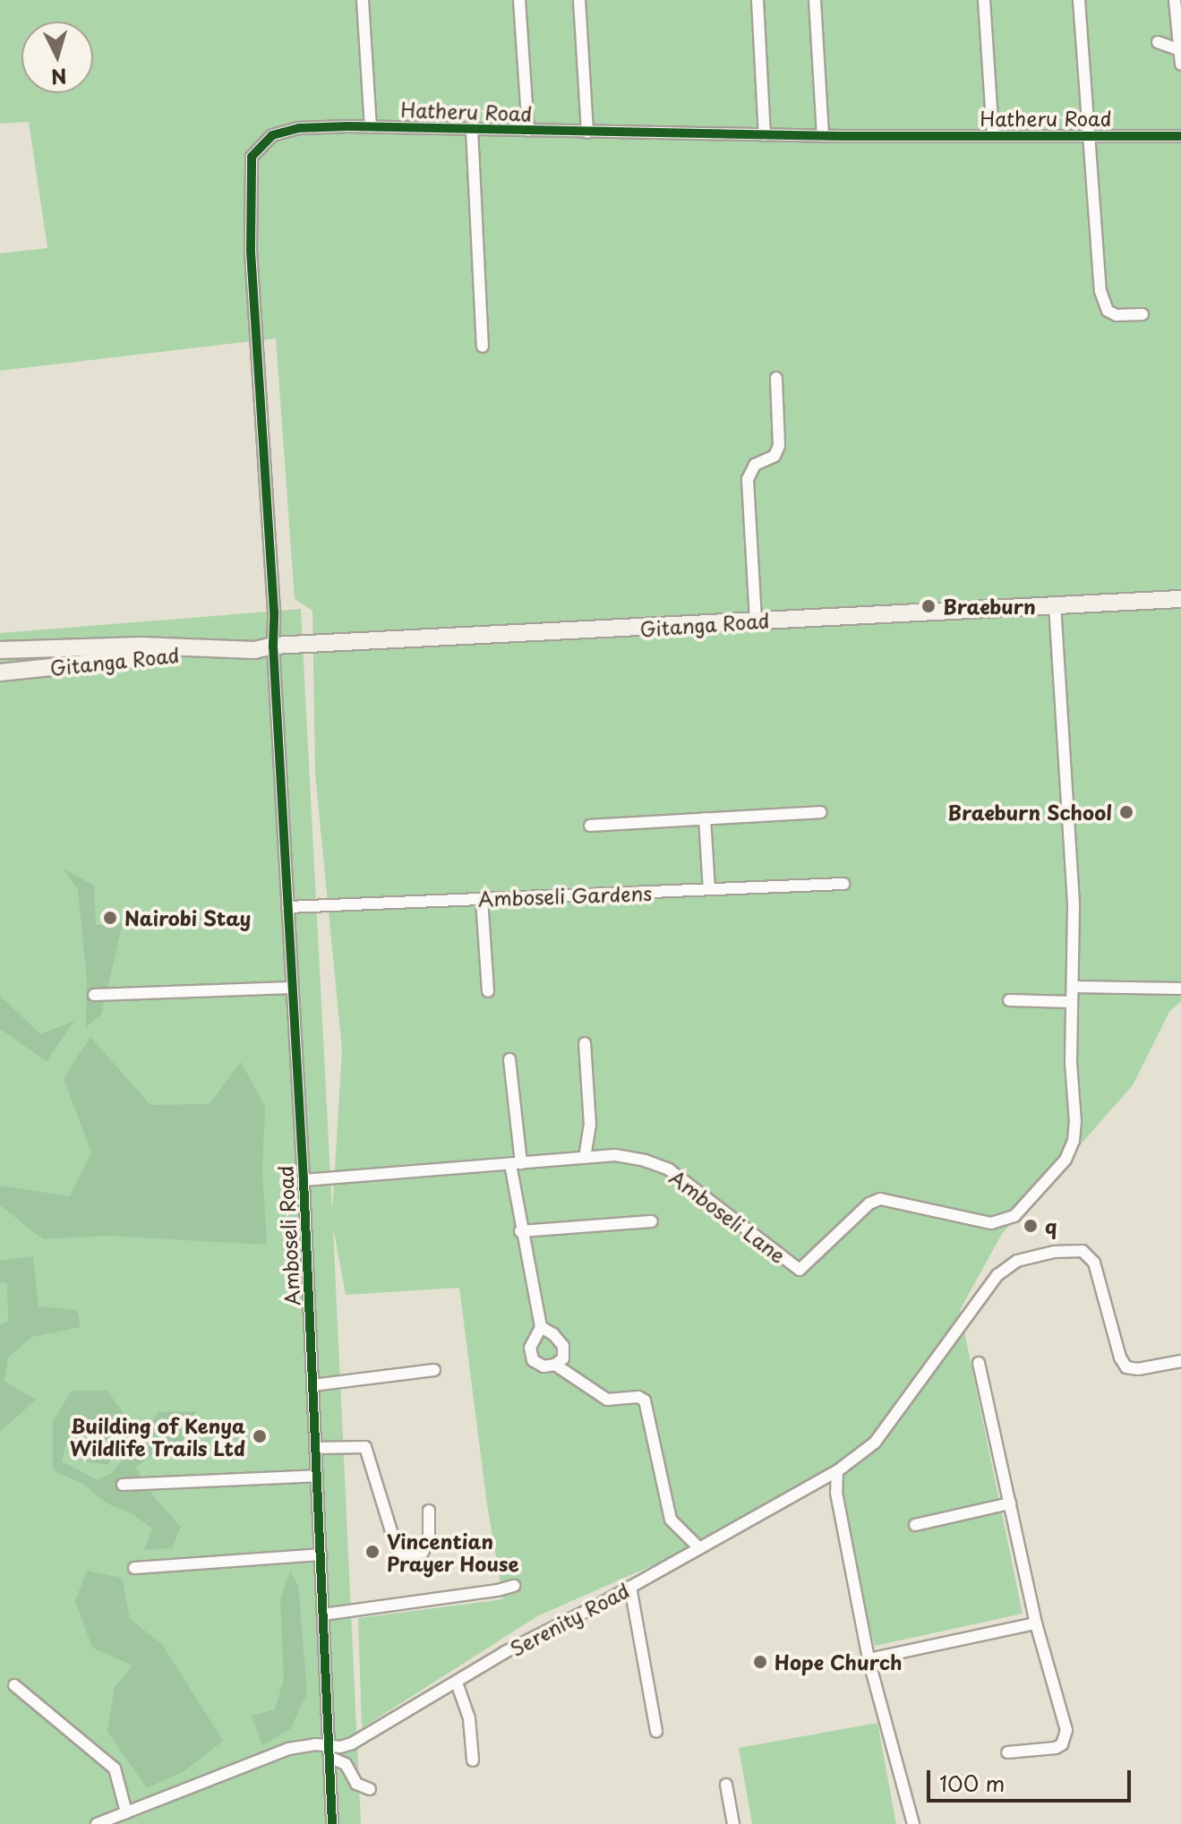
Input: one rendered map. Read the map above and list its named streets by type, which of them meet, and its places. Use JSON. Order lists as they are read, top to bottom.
{
  "streets": {
    "main road": ["Gitanga Road"],
    "street": [
      "Hatheru Road",
      "Amboseli Gardens",
      "Amboseli Lane",
      "Amboseli Road",
      "Serenity Road"
    ]
  },
  "crossings": [
    ["Hatheru Road", "Gitanga Road"],
    ["Hatheru Road", "Amboseli Road"],
    ["Gitanga Road", "Amboseli Road"],
    ["Amboseli Gardens", "Amboseli Road"],
    ["Amboseli Lane", "Amboseli Road"],
    ["Amboseli Road", "Serenity Road"]
  ],
  "places": [
    "Braeburn",
    "Braeburn School",
    "Nairobi Stay",
    "q",
    "Building of Kenya Wildlife Trails Ltd",
    "Vincentian Prayer House",
    "Hope Church"
  ],
  "scale_bar": "100 m",
  "north": "bottom"
}
